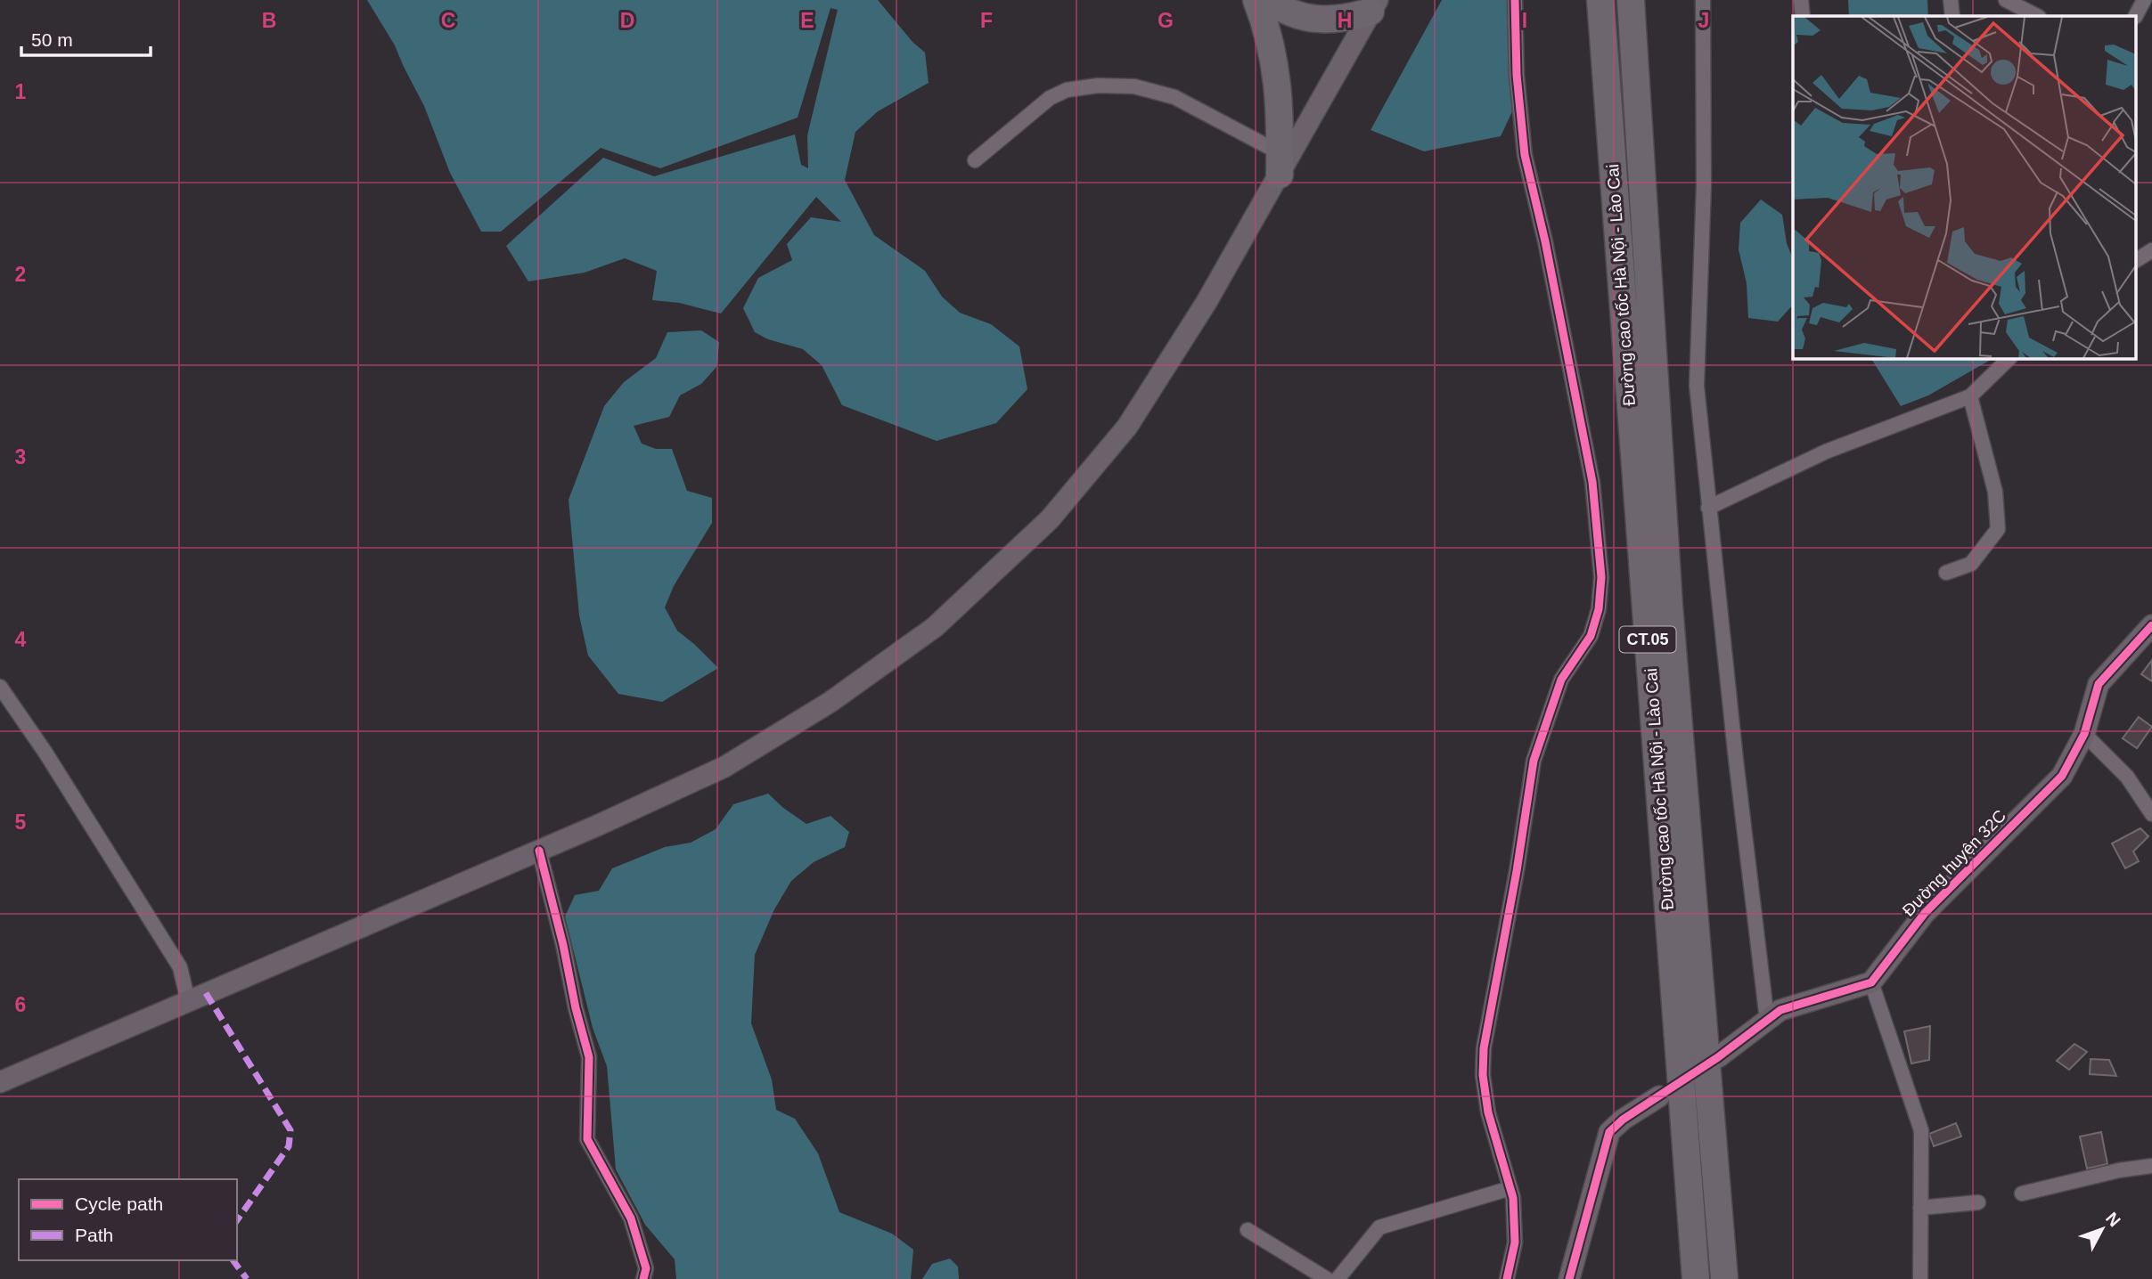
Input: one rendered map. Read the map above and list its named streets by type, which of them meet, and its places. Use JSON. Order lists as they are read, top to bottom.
{
  "streets": {
    "highway": ["Đường cao tốc Hà Nội - Lào Cai", "CT.05"],
    "main road": ["Đường huyện 32C"]
  },
  "legend": ["Cycle path", "Path"],
  "scale_bar": "50 m",
  "north": "top right",
  "grid": {
    "columns": [
      "B",
      "C",
      "D",
      "E",
      "F",
      "G",
      "H",
      "I",
      "J"
    ],
    "rows": [
      "1",
      "2",
      "3",
      "4",
      "5",
      "6"
    ]
  }
}
